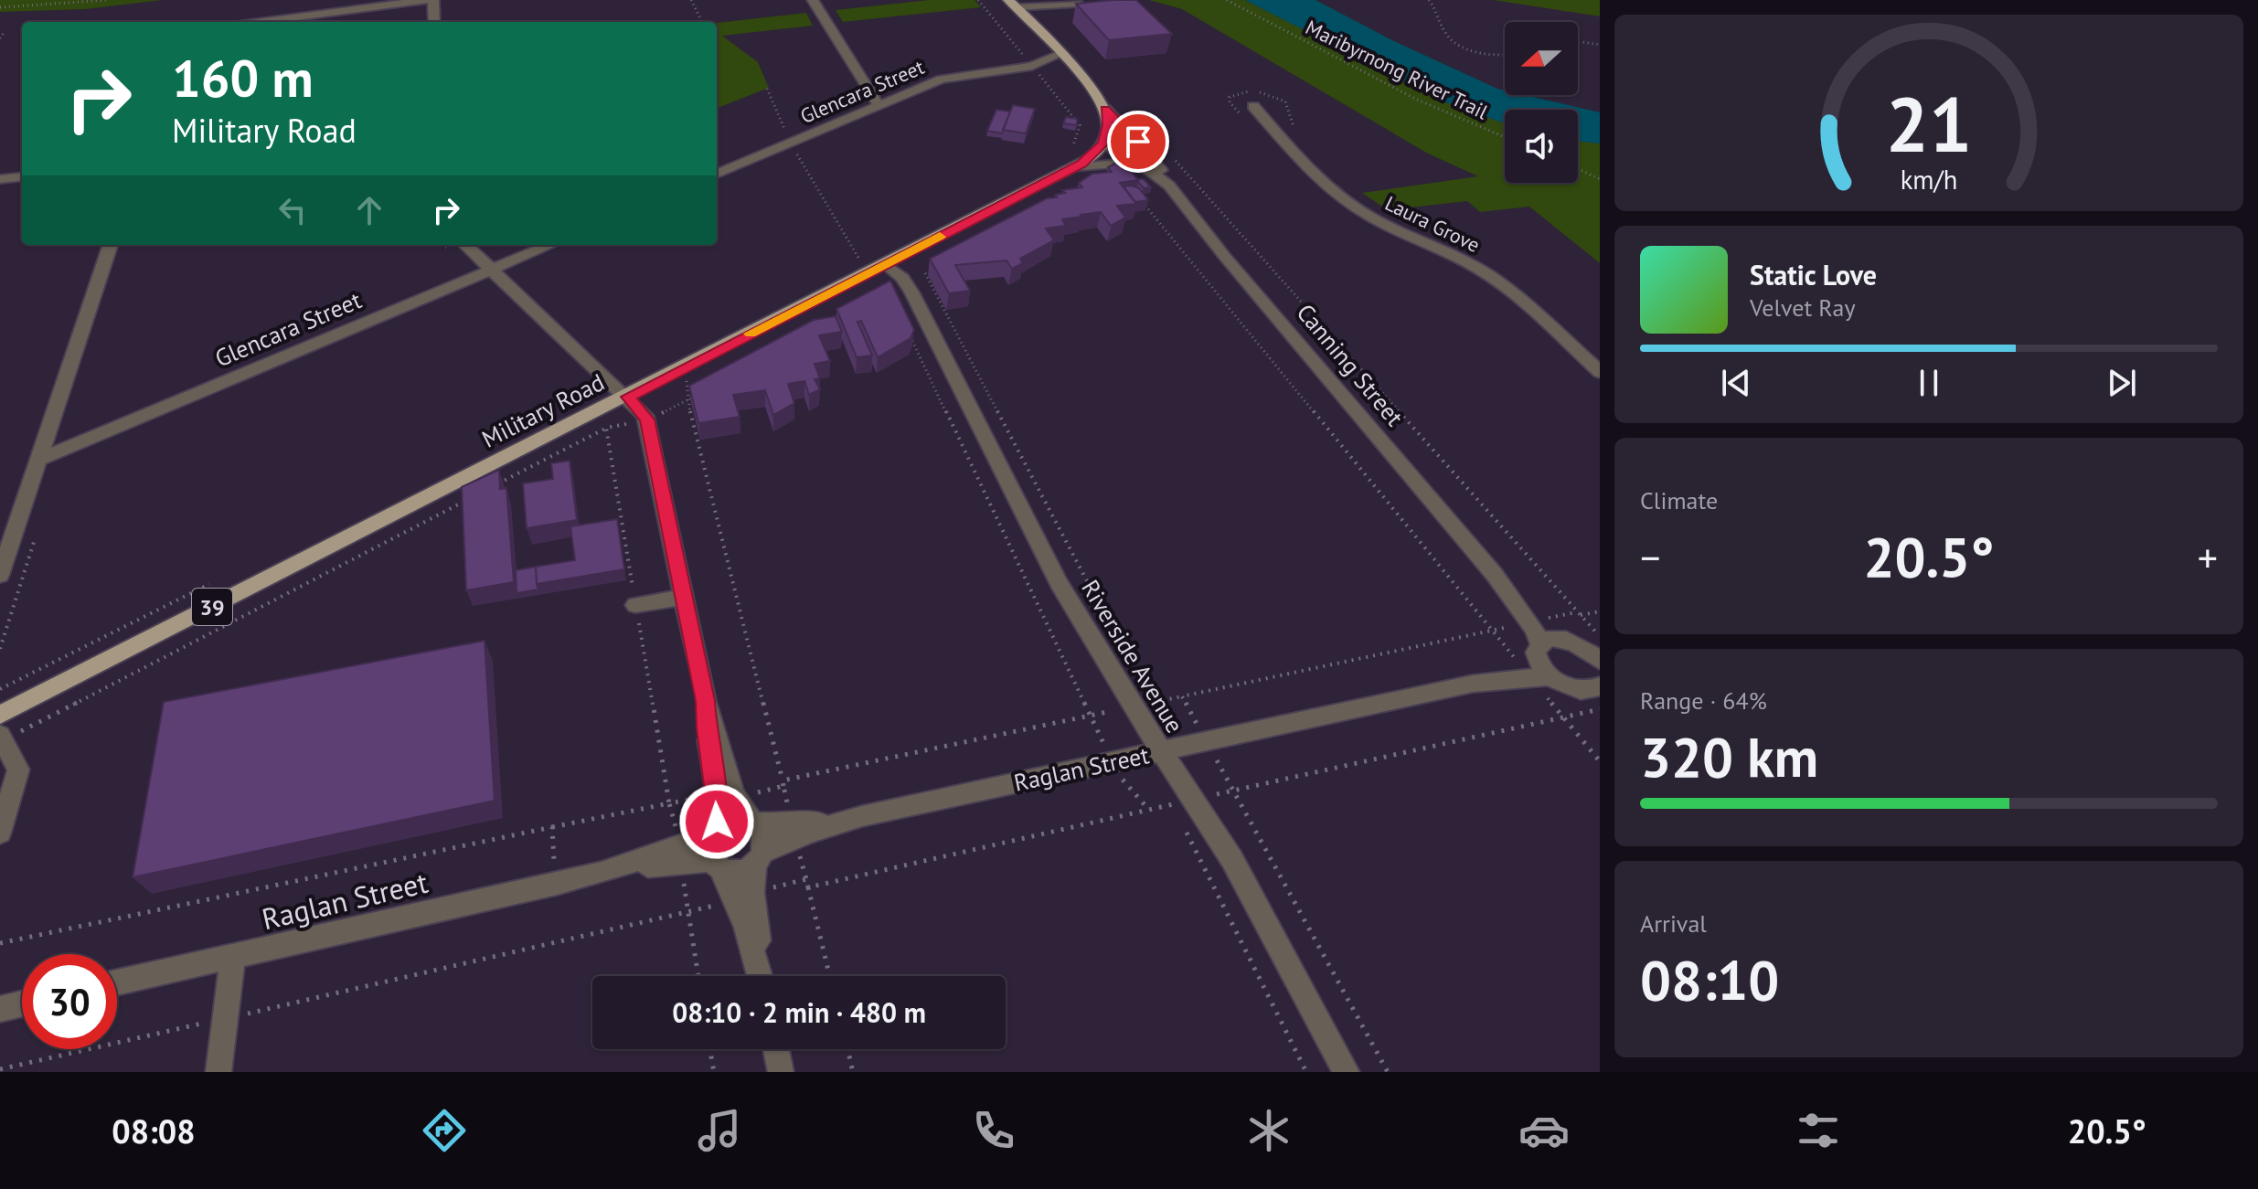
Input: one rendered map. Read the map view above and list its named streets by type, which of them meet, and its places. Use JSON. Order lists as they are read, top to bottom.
{
  "streets": {
    "main road": ["Canning Street", "Military Road", "39"],
    "street": [
      "Glencara Street",
      "Laura Grove",
      "Riverside Avenue",
      "Raglan Street"
    ],
    "path": ["Maribyrnong River Trail"]
  },
  "crossings": [
    ["Glencara Street", "Canning Street"],
    ["Canning Street", "Military Road"],
    ["Canning Street", "Raglan Street"],
    ["Military Road", "Riverside Avenue"],
    ["Riverside Avenue", "Raglan Street"]
  ],
  "north": "left",
  "page": {
    "turn": ["160 m", "Military Road"],
    "song": ["Static Love", "Velvet Ray"],
    "tile": [
      "Climate",
      ["Range · 64%", "320 km"],
      ["Arrival", "08:10"]
    ],
    "heat": ["−", "20.5°", "+"],
    "limit": "30",
    "trip": "08:10 · 2 min · 480 m",
    "tabs": ["08:08", "20.5°"],
    "gauge": ["21", "km/h"]
  }
}
